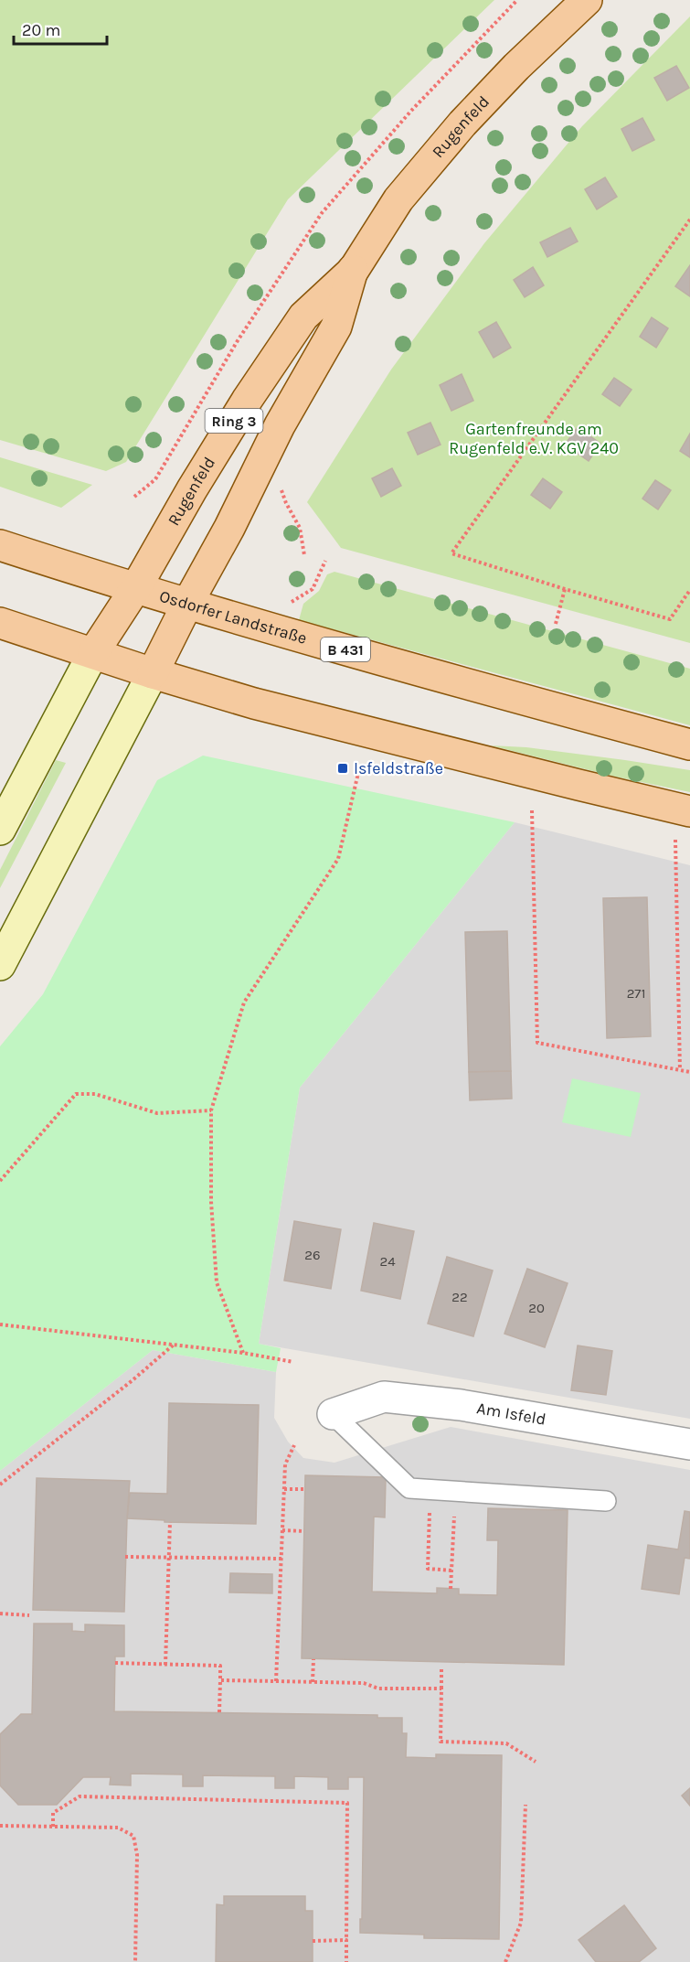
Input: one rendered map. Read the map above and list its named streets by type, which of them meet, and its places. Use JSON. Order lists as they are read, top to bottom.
{
  "streets": {
    "main road": [
      "Rugenfeld",
      "Ring 3",
      "Osdorfer Landstraße",
      "B 431"
    ],
    "street": ["Am Isfeld"]
  },
  "crossings": [
    ["Rugenfeld", "Ring 3"],
    ["Rugenfeld", "Osdorfer Landstraße"],
    ["Ring 3", "Osdorfer Landstraße"]
  ],
  "parks": ["Gartenfreunde am Rugenfeld e.V. KGV 240"],
  "places": {
    "transit": ["Isfeldstraße"]
  },
  "house_numbers": [
    "271",
    "26",
    "24",
    "22",
    "20"
  ],
  "scale_bar": "20 m"
}
